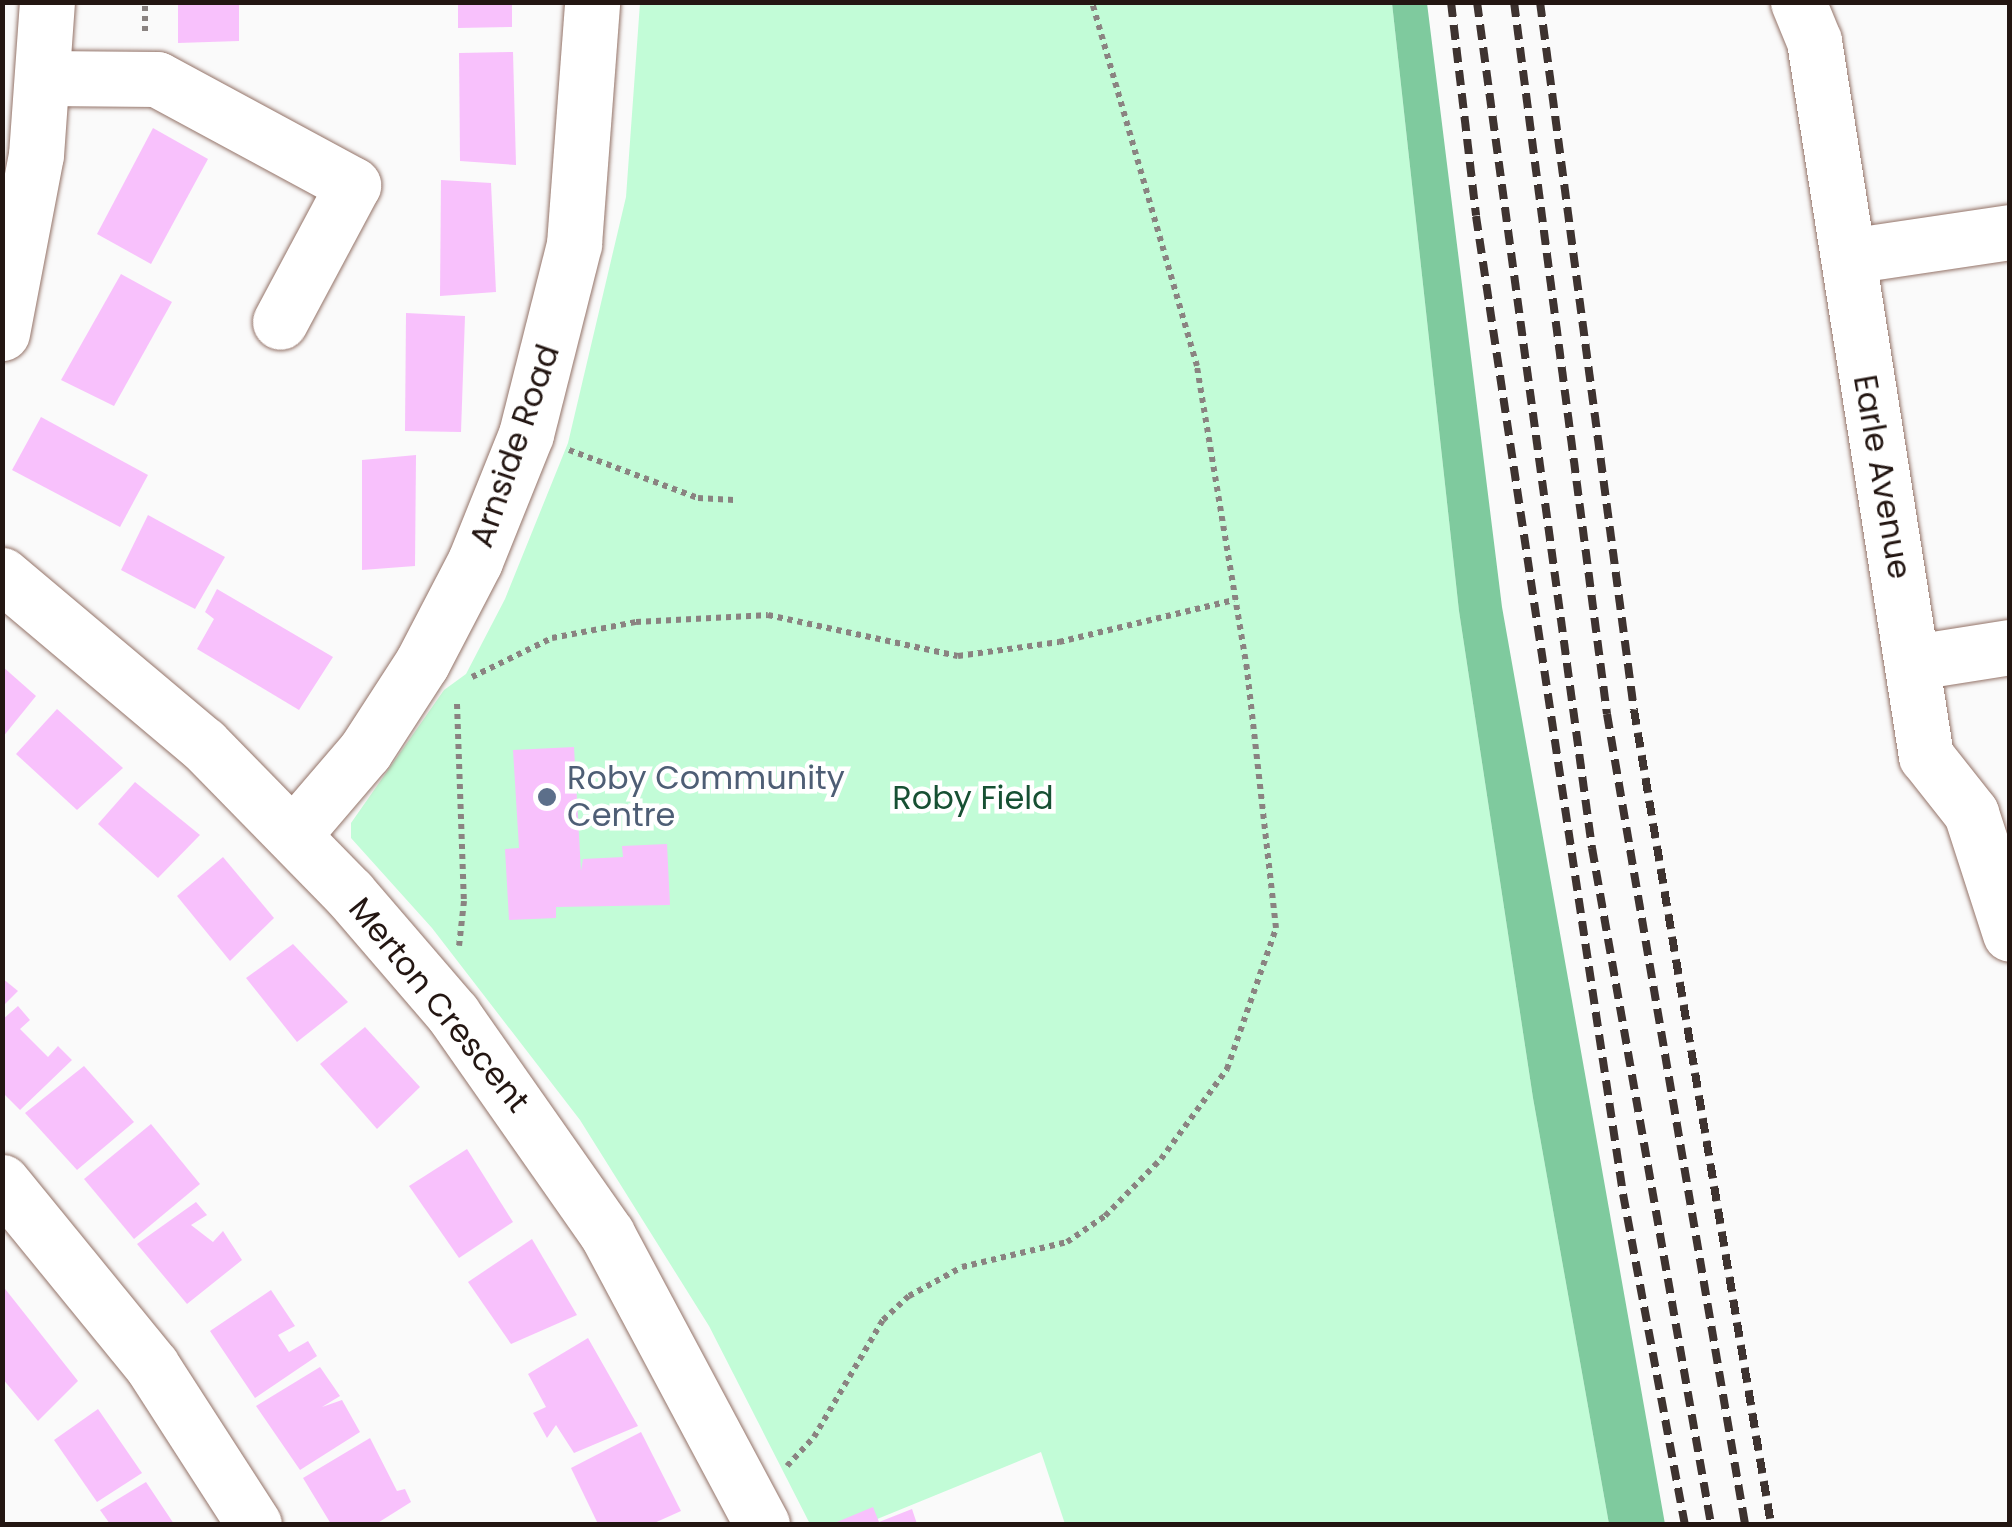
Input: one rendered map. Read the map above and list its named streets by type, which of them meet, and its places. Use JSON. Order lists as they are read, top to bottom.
{
  "streets": {
    "street": ["Arnside Road", "Earle Avenue", "Merton Crescent"]
  },
  "crossings": [
    ["Arnside Road", "Merton Crescent"]
  ],
  "parks": ["Roby Field"],
  "places": ["Roby Community Centre"]
}
